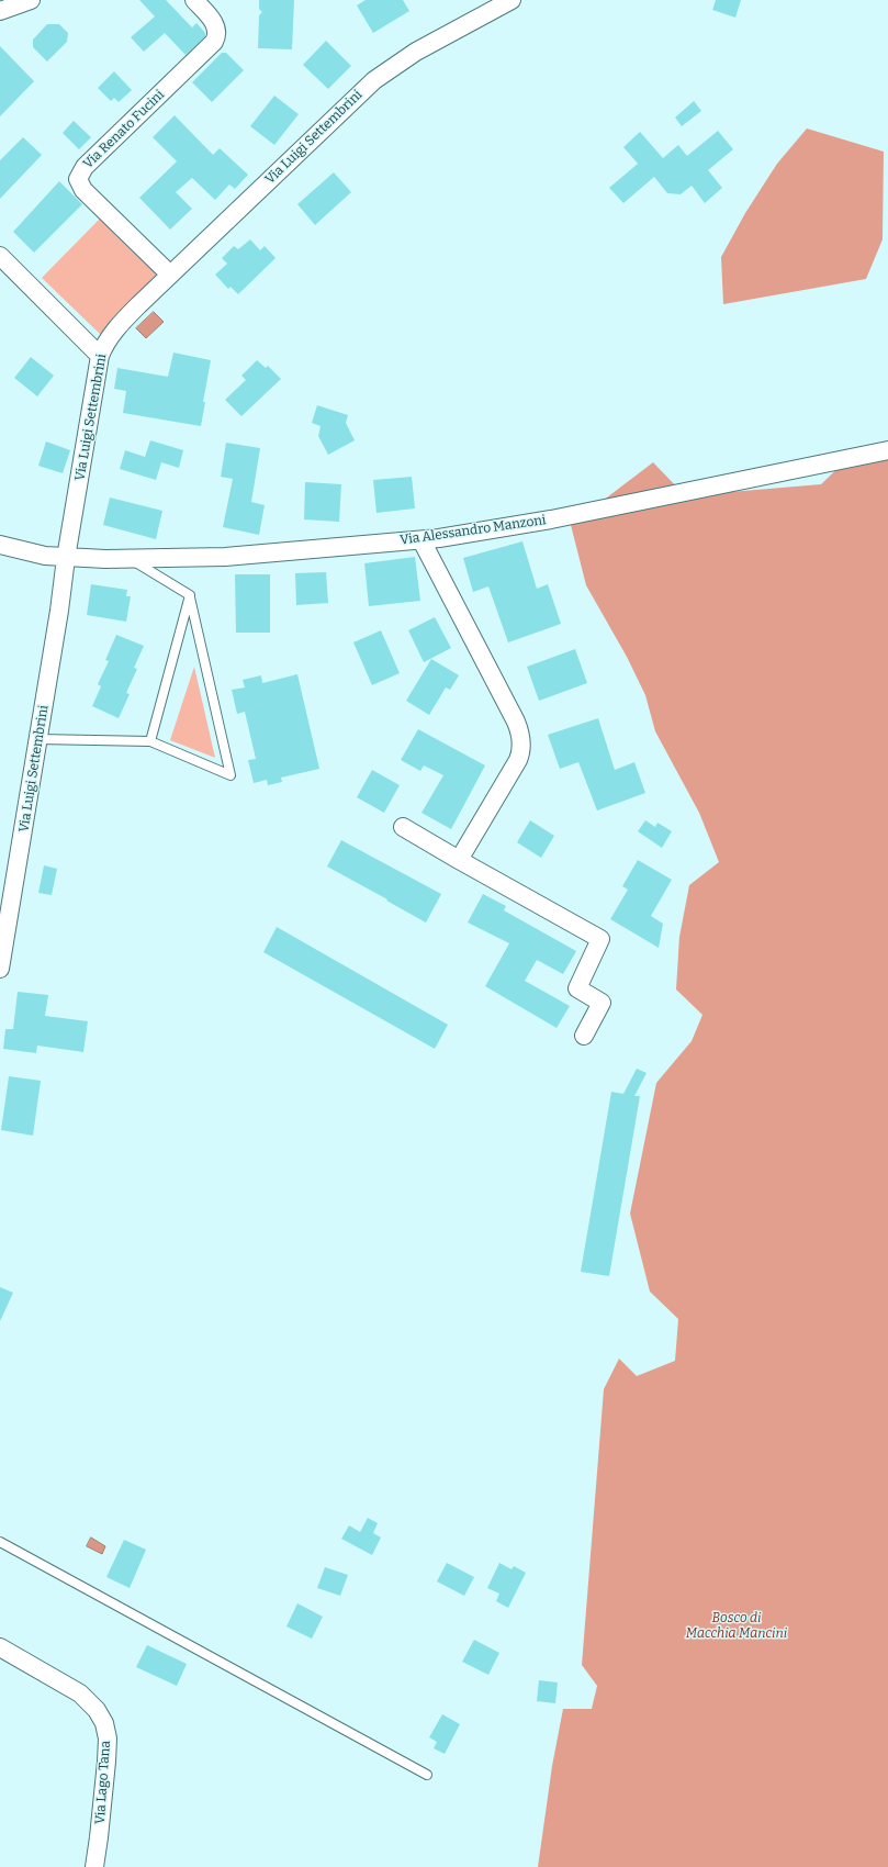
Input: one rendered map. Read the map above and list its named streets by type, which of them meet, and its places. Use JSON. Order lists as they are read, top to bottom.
{
  "streets": {
    "street": [
      "Via Renato Fucini",
      "Via Luigi Settembrini",
      "Via Alessandro Manzoni",
      "Via Lago Tana"
    ]
  },
  "crossings": [
    ["Via Renato Fucini", "Via Luigi Settembrini"],
    ["Via Luigi Settembrini", "Via Alessandro Manzoni"]
  ],
  "parks": ["Bosco di Macchia Mancini"]
}
